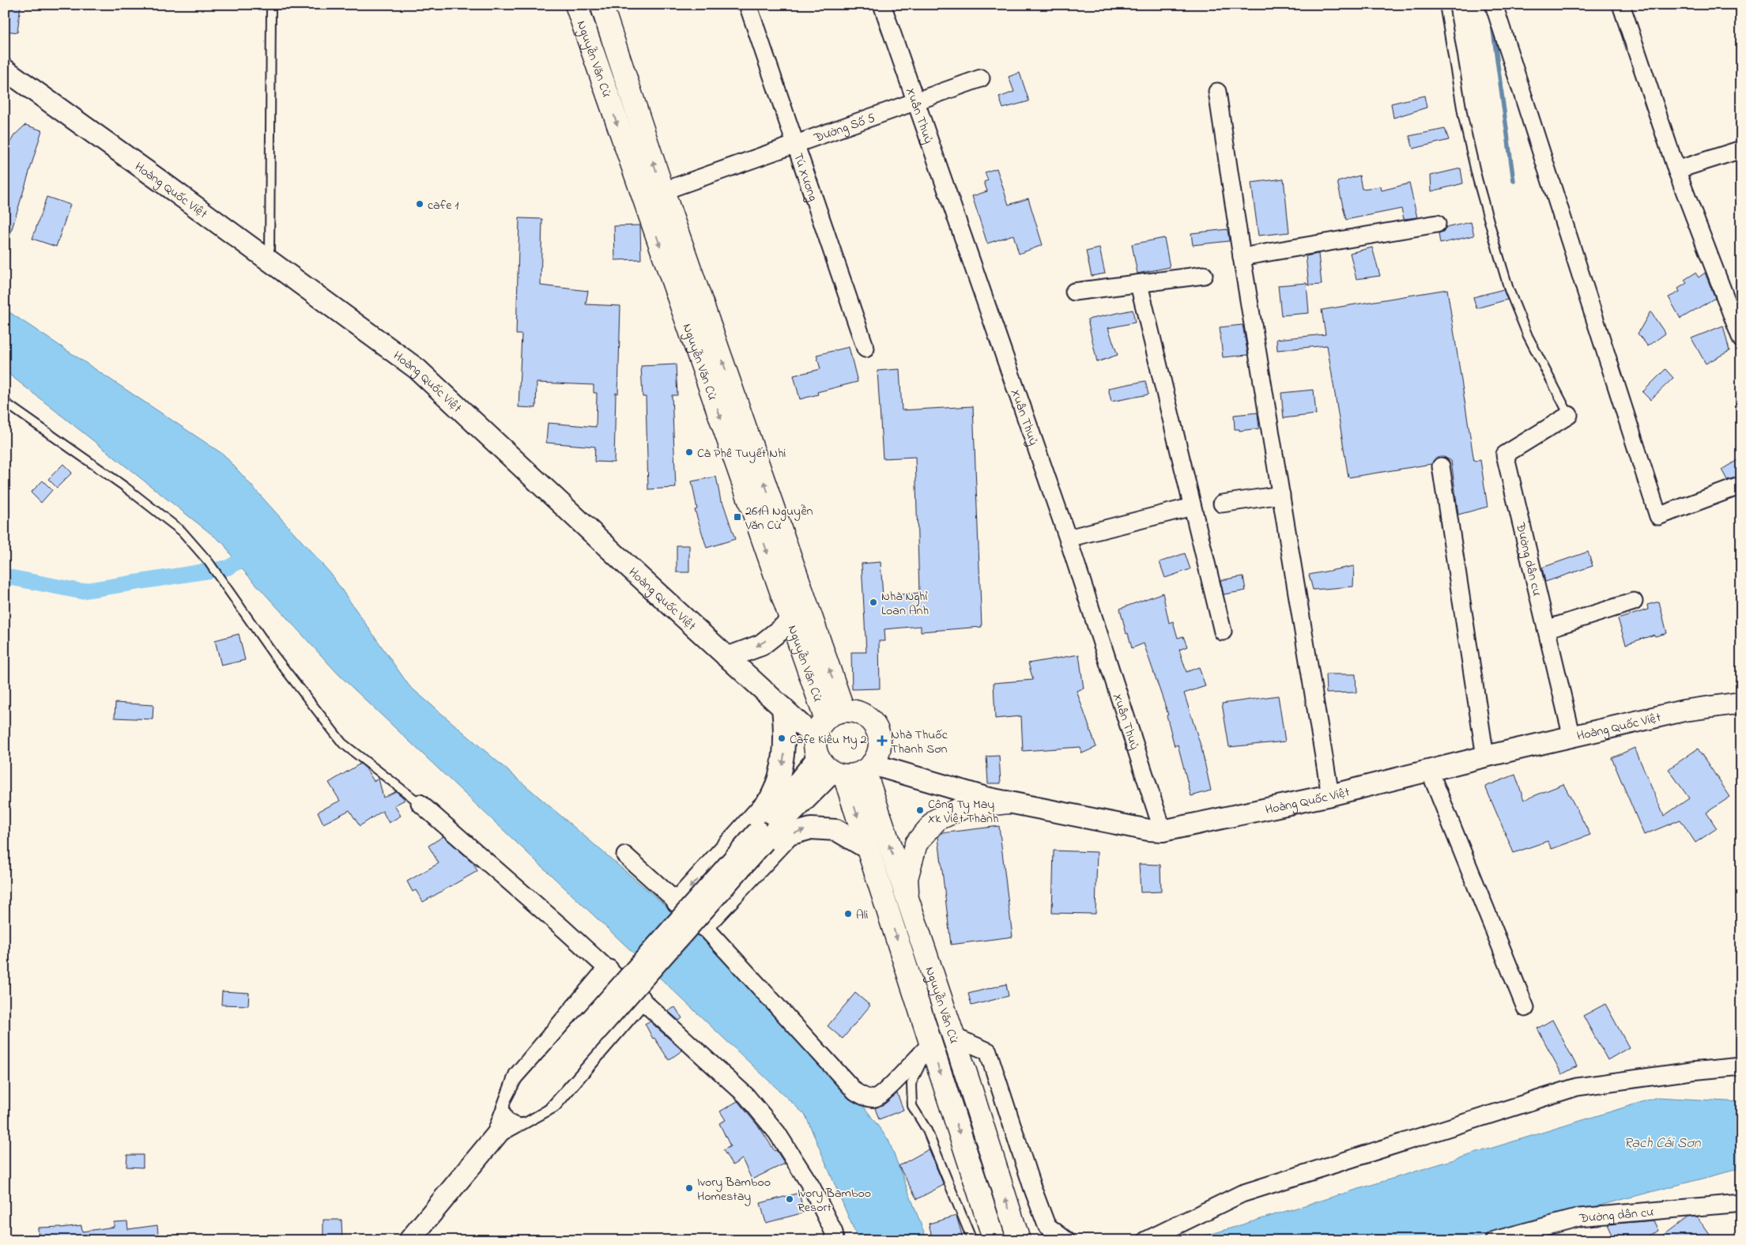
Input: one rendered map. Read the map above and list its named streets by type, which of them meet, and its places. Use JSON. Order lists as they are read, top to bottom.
{
  "streets": {
    "main road": ["Nguyễn Văn Cừ"],
    "street": [
      "Xuân Thuỷ",
      "Đường Số 5",
      "Tú Xương",
      "Hoàng Quốc Việt",
      "Đường dân cư"
    ]
  },
  "crossings": [
    ["Nguyễn Văn Cừ", "Đường Số 5"],
    ["Nguyễn Văn Cừ", "Hoàng Quốc Việt"],
    ["Xuân Thuỷ", "Đường Số 5"],
    ["Xuân Thuỷ", "Hoàng Quốc Việt"],
    ["Đường Số 5", "Tú Xương"],
    ["Hoàng Quốc Việt", "Đường dân cư"]
  ],
  "water": ["Rạch Cái Sơn"],
  "places": {
    "other": [
      "cafe 1",
      "Cà Phê Tuyết Nhi",
      "Nhà Nghỉ Loan Anh",
      "Cafe Kiều My 2",
      "Công Ty May Xk Việt Thành",
      "Ali",
      "Ivory Bamboo Homestay",
      "Ivory Bamboo Resort"
    ],
    "transit": ["261A Nguyễn Văn Cừ"],
    "health": ["Nhà Thuốc Thanh Sơn"]
  }
}
